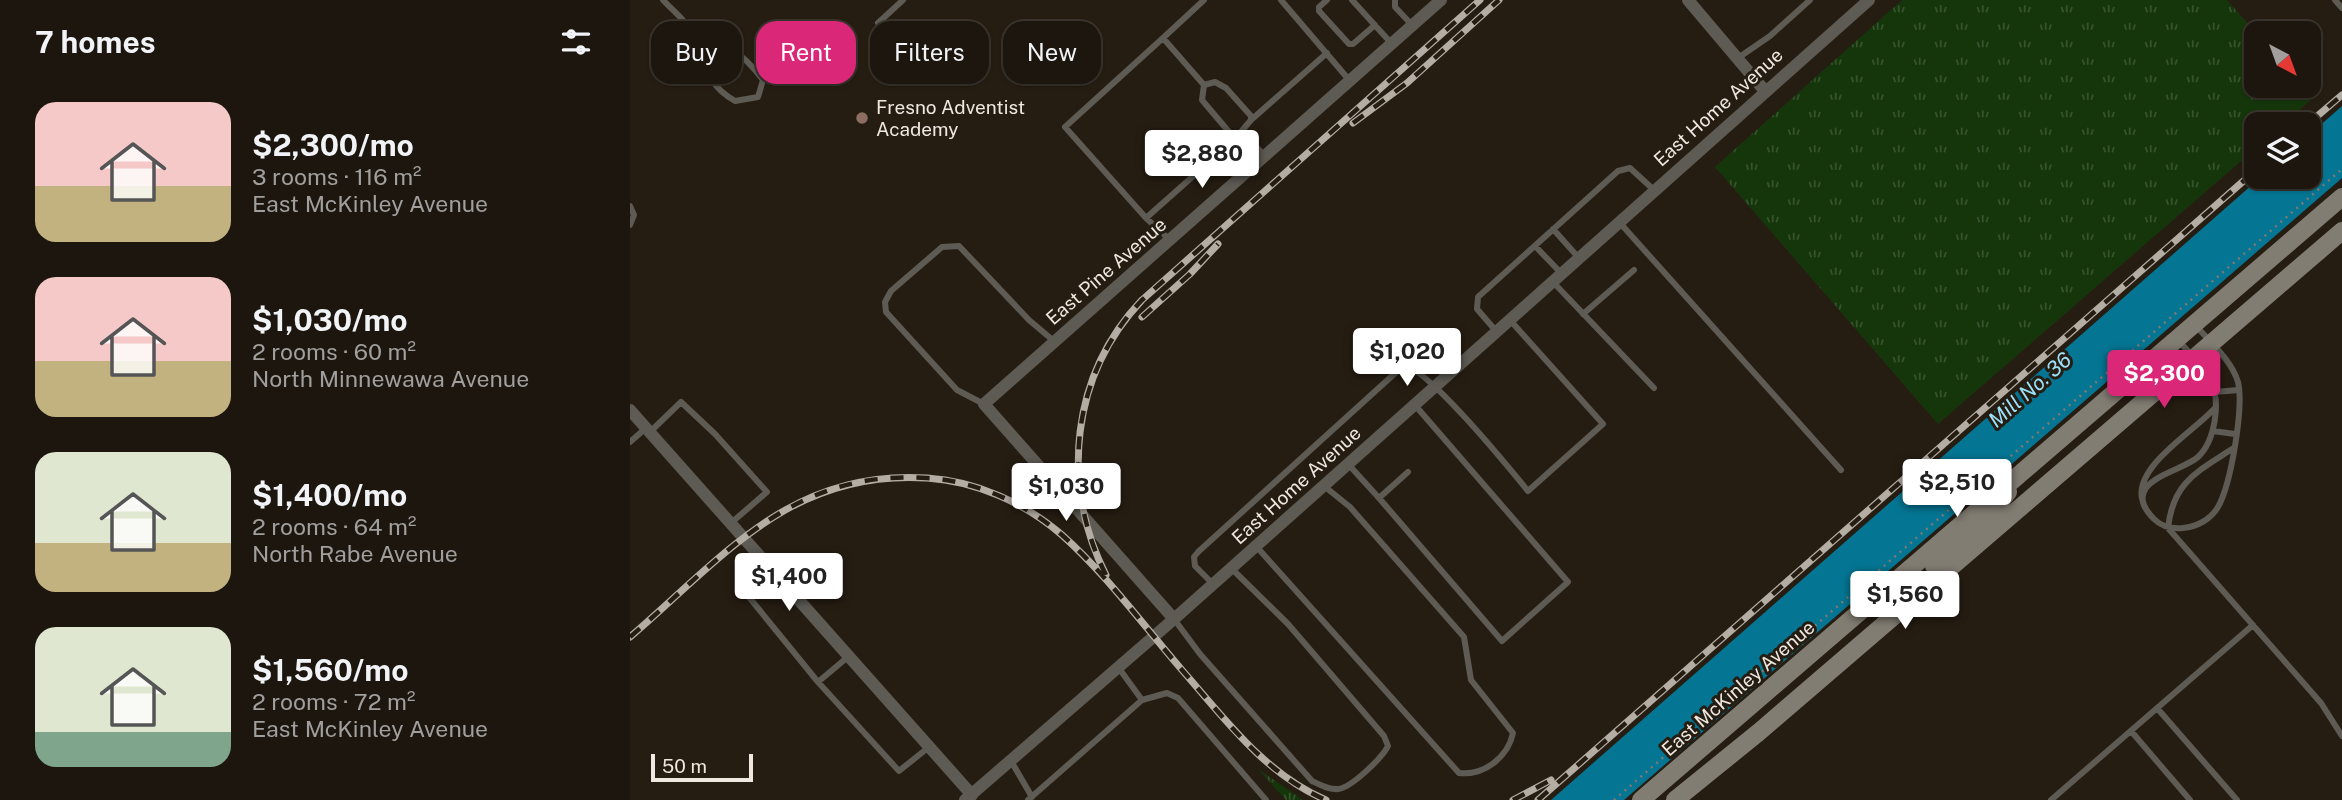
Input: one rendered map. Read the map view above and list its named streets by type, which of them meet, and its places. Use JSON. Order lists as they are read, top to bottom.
{
  "streets": {
    "main road": ["East McKinley Avenue"],
    "street": ["East Home Avenue", "East Pine Avenue"]
  },
  "water": ["Mill No. 36"],
  "places": ["Fresno Adventist Academy"],
  "scale_bar": "50 m",
  "north": "bottom right",
  "page": {
    "heading": "7 homes",
    "chip": [
      "Buy",
      "Rent",
      "Filters",
      "New"
    ],
    "list": [
      {
        "name": "$2,300/mo",
        "note": "3 rooms · 116 m² · East McKinley Avenue"
      },
      {
        "name": "$1,030/mo",
        "note": "2 rooms · 60 m² · North Minnewawa Avenue"
      },
      {
        "name": "$1,400/mo",
        "note": "2 rooms · 64 m² · North Rabe Avenue"
      },
      {
        "name": "$1,560/mo",
        "note": "2 rooms · 72 m² · East McKinley Avenue"
      }
    ],
    "price": [
      "$2,880",
      "$1,020",
      "$2,300",
      "$2,510",
      "$1,030",
      "$1,400",
      "$1,560"
    ],
    "scale": "50 m"
  }
}
